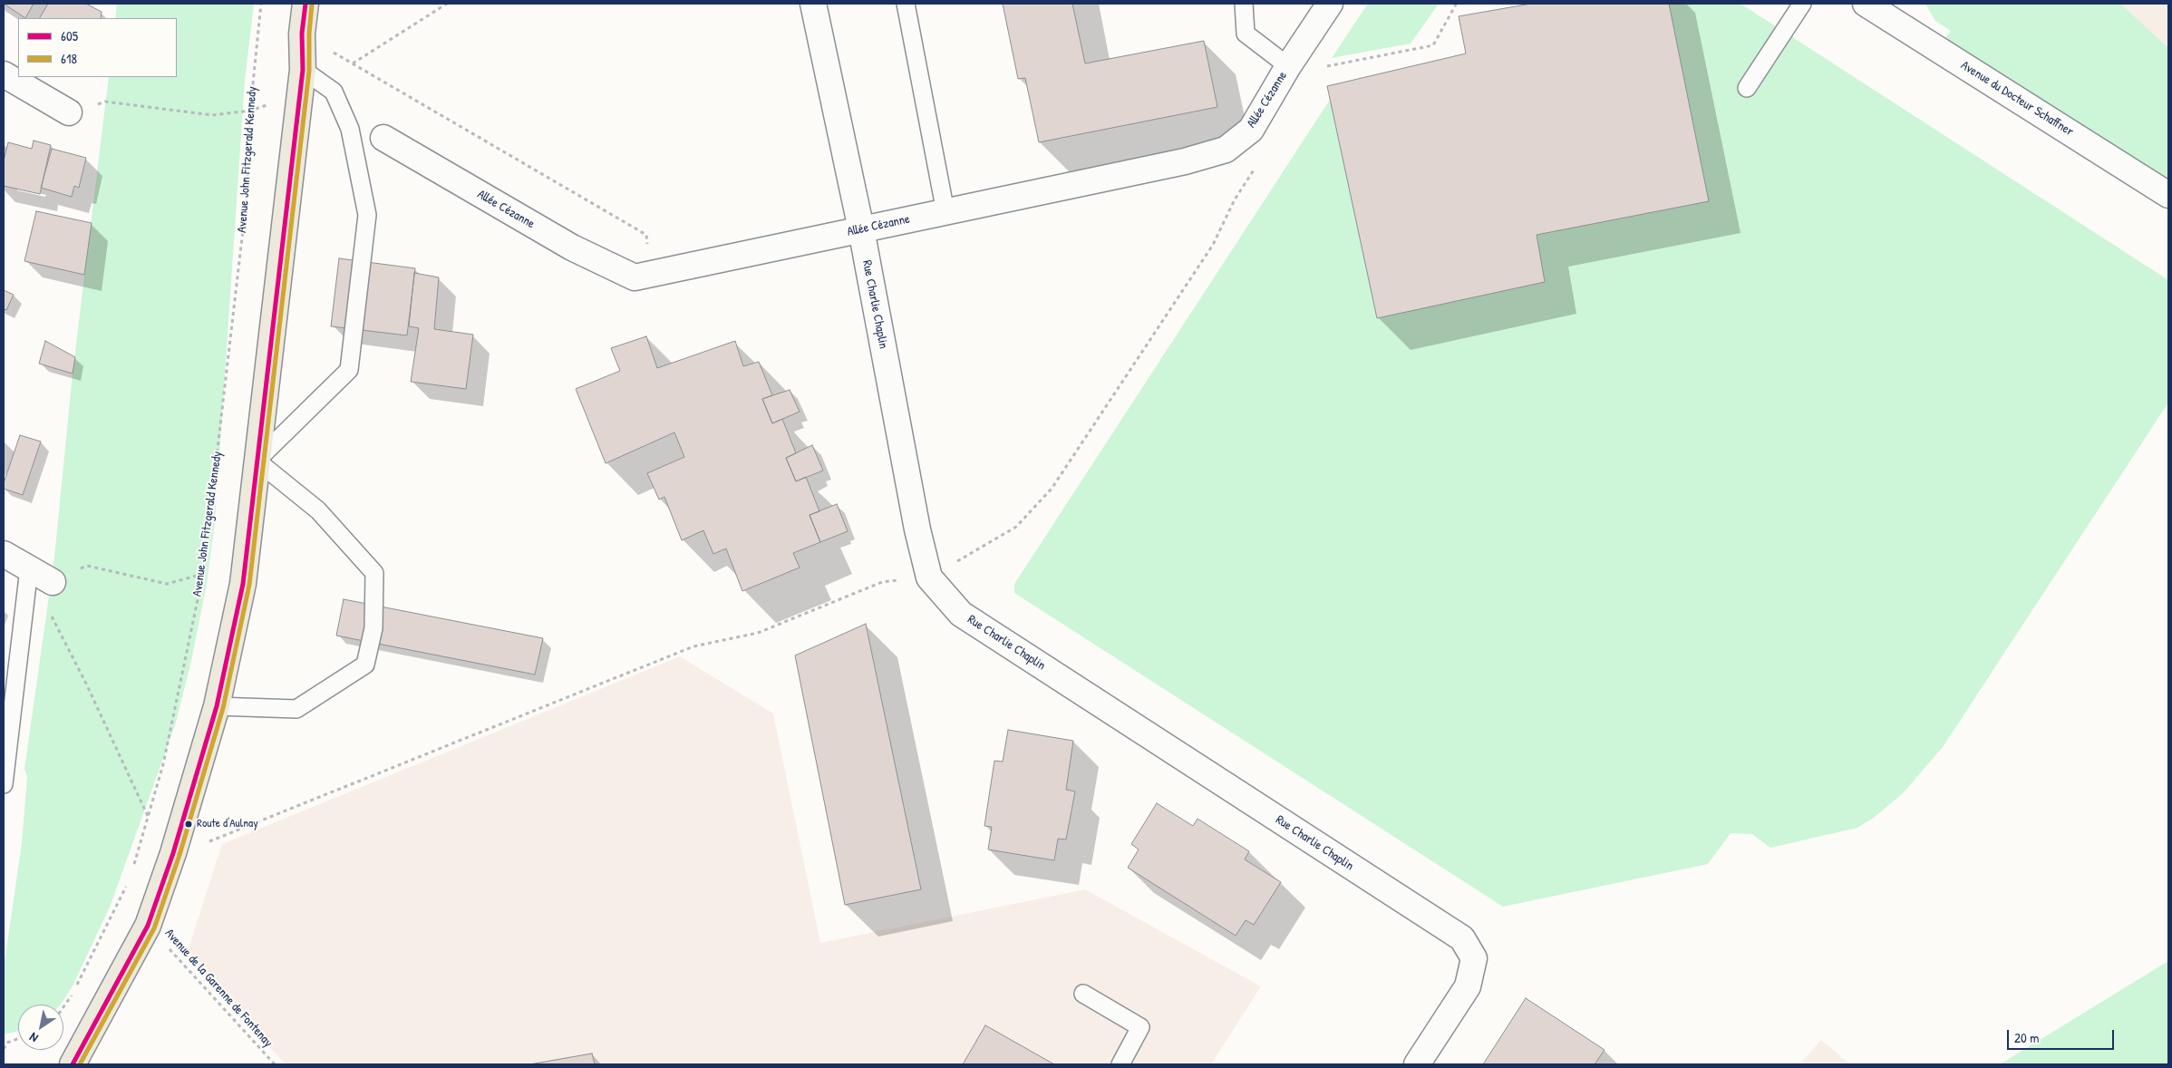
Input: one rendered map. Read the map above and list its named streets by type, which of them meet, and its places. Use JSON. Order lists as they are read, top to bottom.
{
  "streets": {
    "street": ["Avenue du Docteur Schaffner", "Allée Cézanne", "Rue Charlie Chaplin"],
    "path": ["Avenue John Fitzgerald Kennedy", "Avenue de la Garenne de Fontenay"]
  },
  "crossings": [
    ["Allée Cézanne", "Rue Charlie Chaplin"]
  ],
  "places": ["Route d'Aulnay"],
  "lines": ["transit line 605", "transit line 618"],
  "legend": ["605", "618"],
  "scale_bar": "20 m",
  "north": "bottom left"
}
